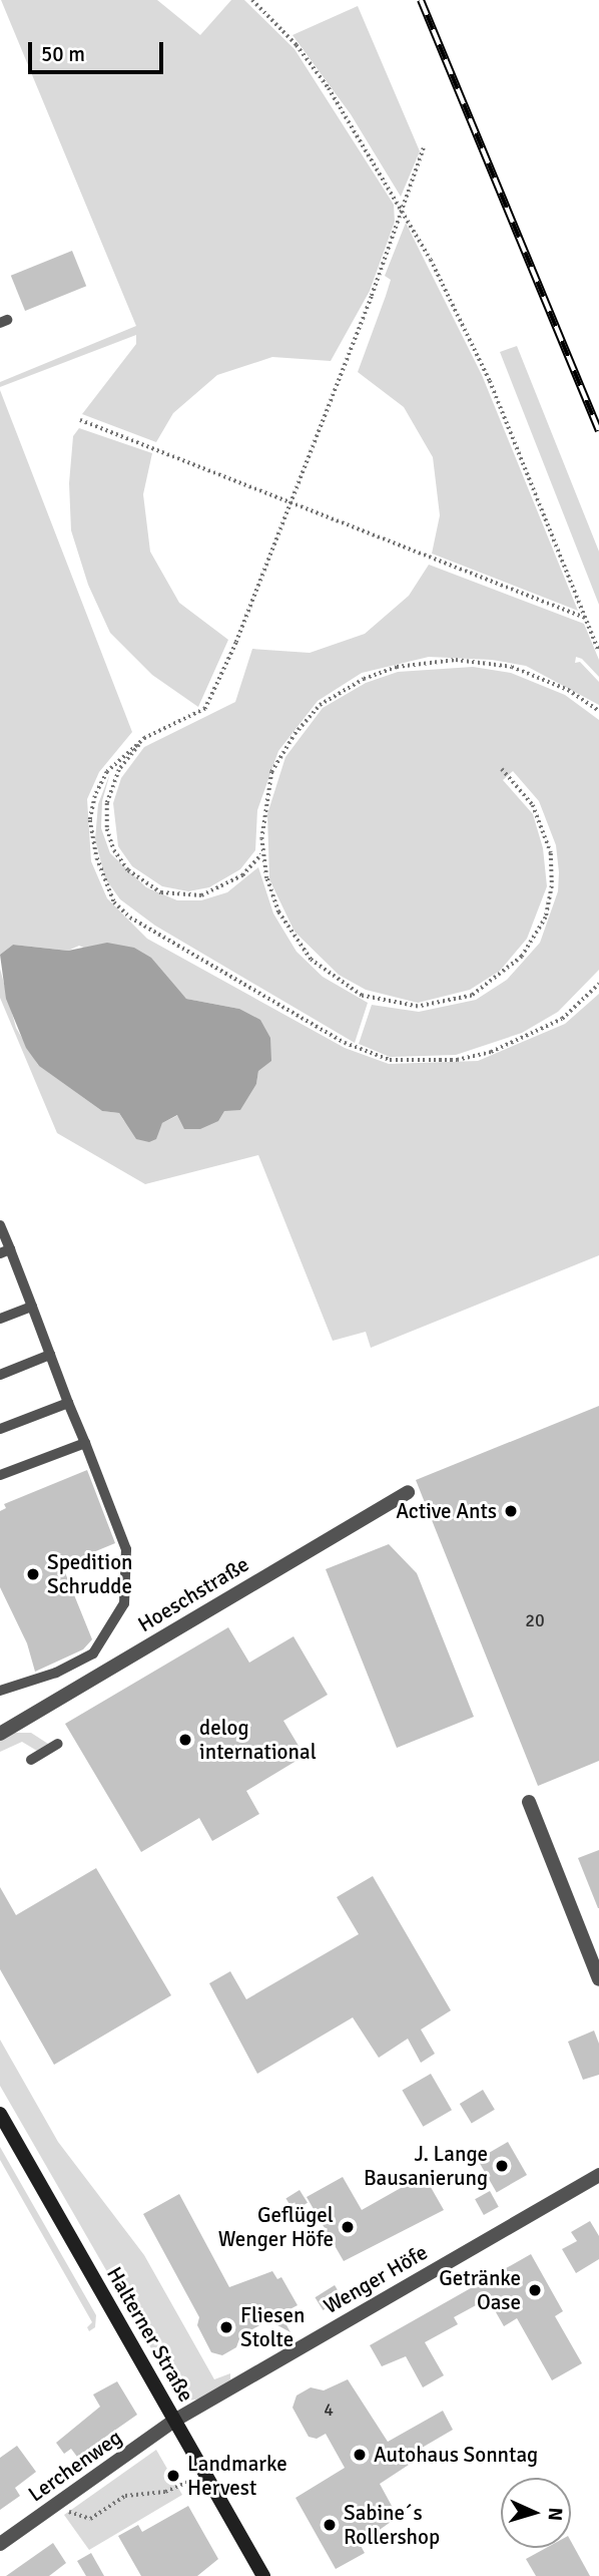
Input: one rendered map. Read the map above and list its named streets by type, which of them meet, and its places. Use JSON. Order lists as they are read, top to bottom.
{
  "streets": {
    "main road": ["Halterner Straße"],
    "street": ["Hoeschstraße", "Wenger Höfe", "Lerchenweg"]
  },
  "crossings": [
    ["Wenger Höfe", "Halterner Straße"],
    ["Wenger Höfe", "Lerchenweg"],
    ["Halterner Straße", "Lerchenweg"]
  ],
  "places": [
    "Active Ants",
    "Spedition Schrudde",
    "delog international",
    "J. Lange Bausanierung",
    "Geflügel Wenger Höfe",
    "Getränke Oase",
    "Fliesen Stolte",
    "Autohaus Sonntag",
    "Landmarke Hervest",
    "Sabine´s Rollershop"
  ],
  "house_numbers": ["20", "4"],
  "scale_bar": "50 m",
  "north": "right"
}
